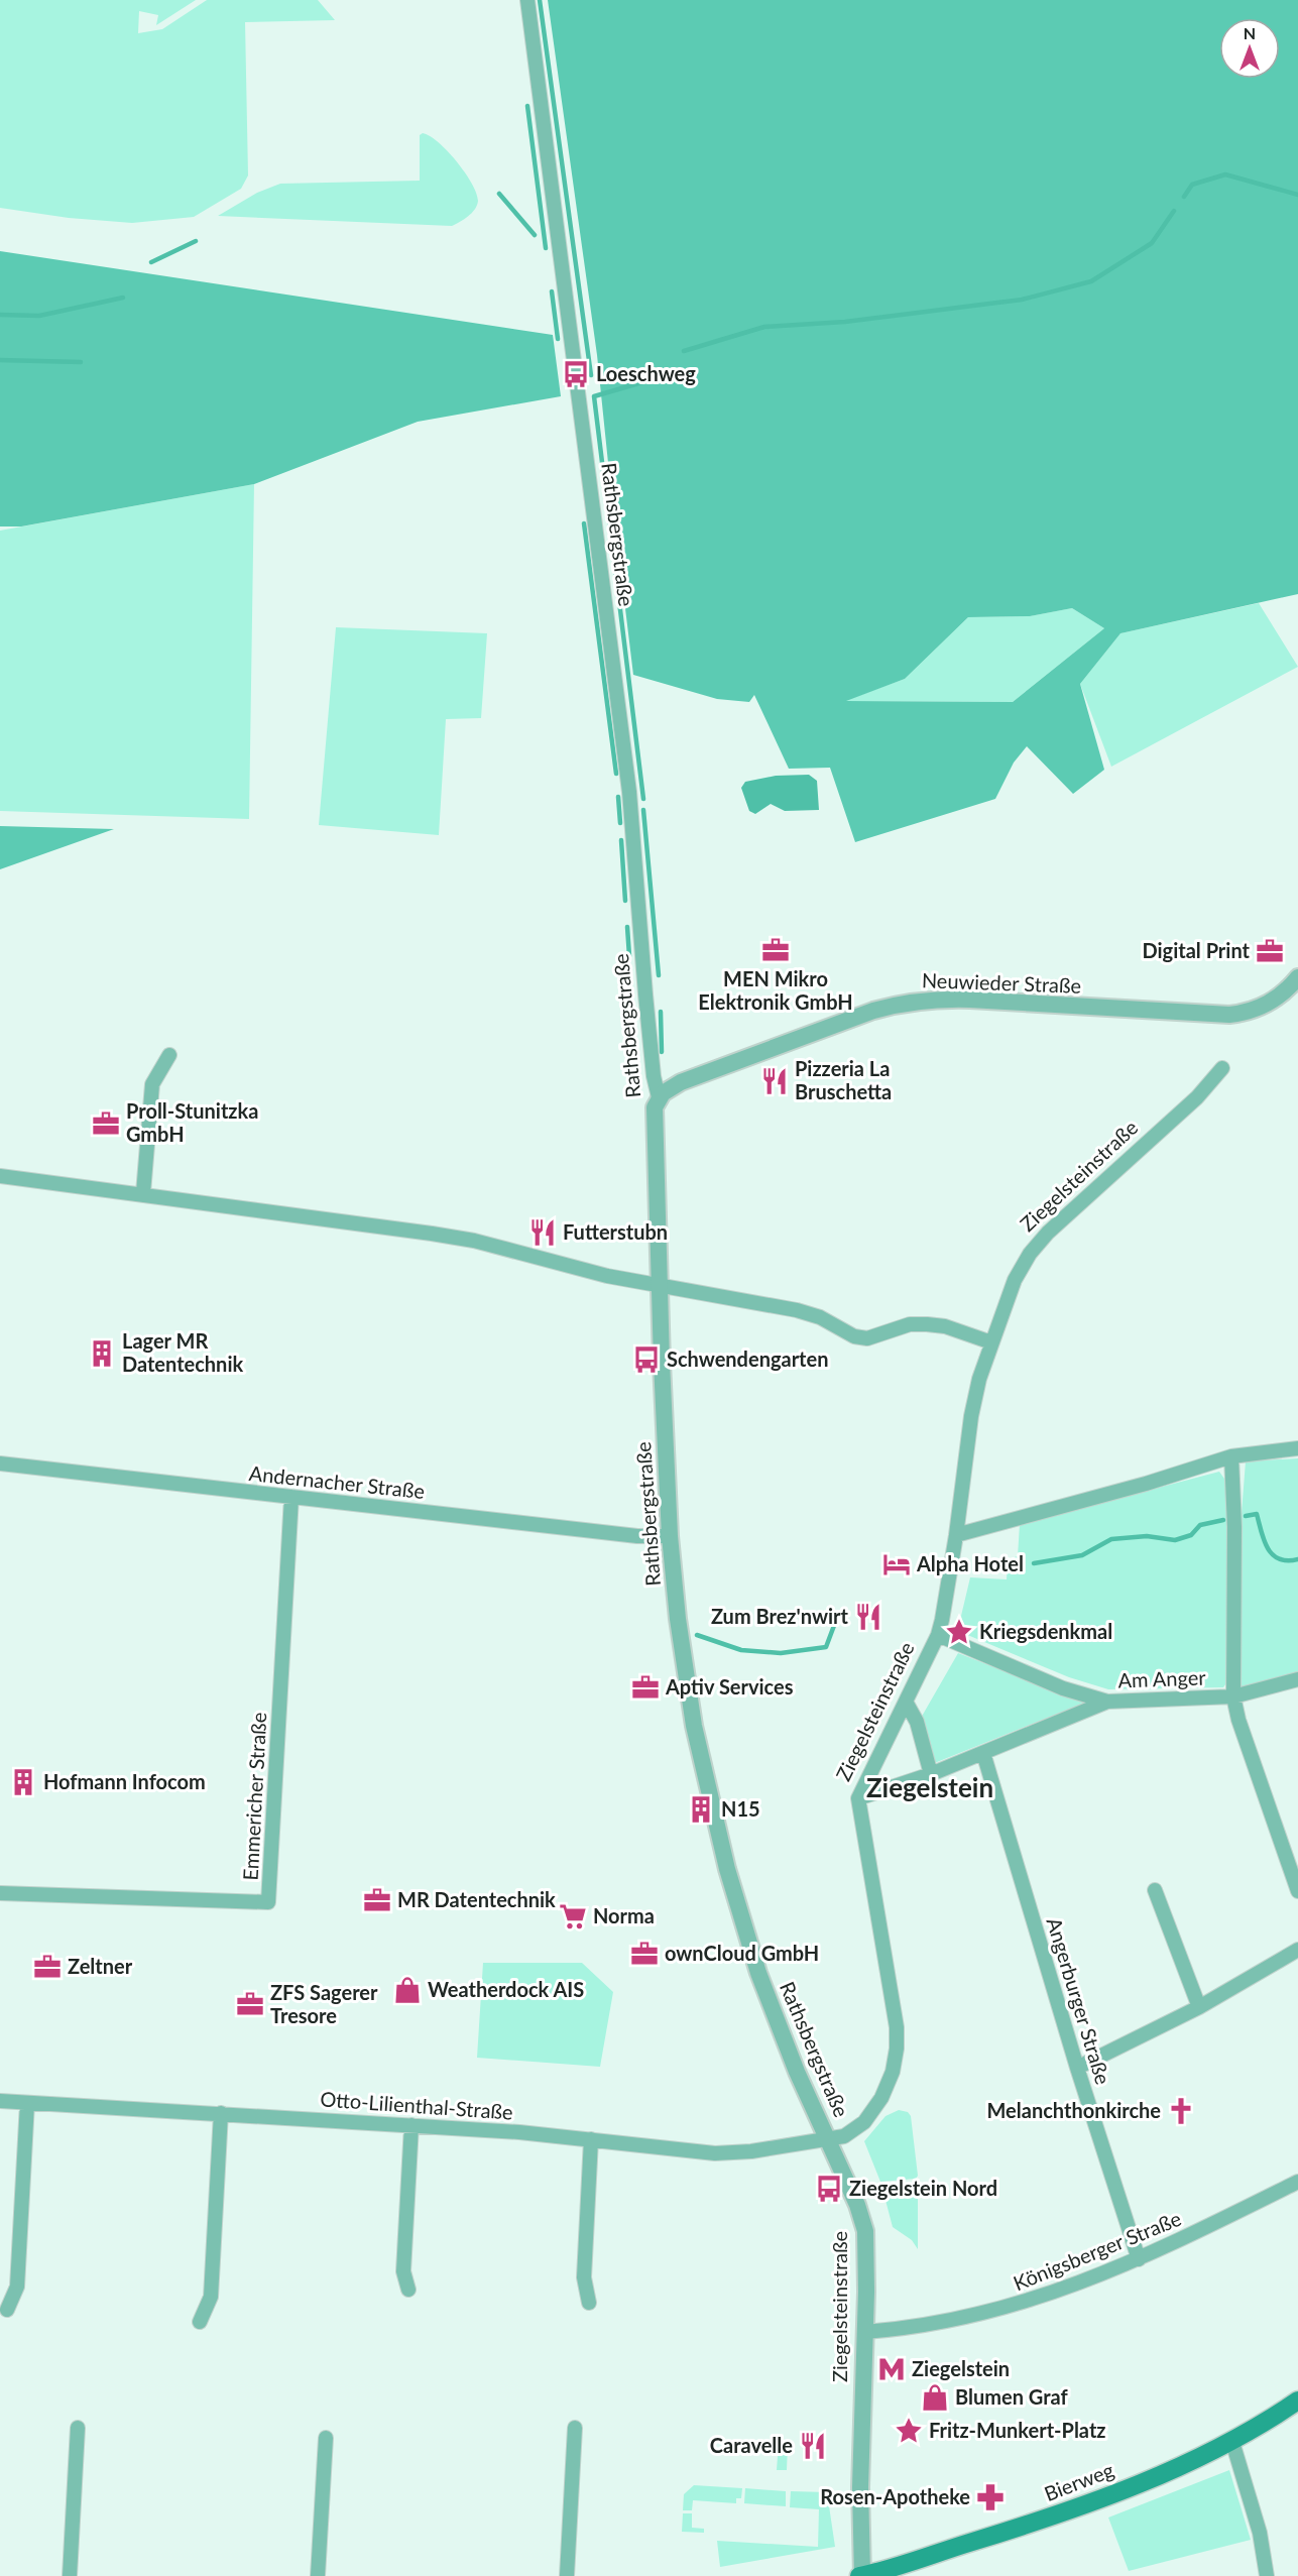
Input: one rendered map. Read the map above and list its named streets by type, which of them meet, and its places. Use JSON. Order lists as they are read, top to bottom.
{
  "streets": {
    "main road": ["Bierweg"],
    "street": [
      "Rathsbergstraße",
      "Neuwieder Straße",
      "Ziegelsteinstraße",
      "Andernacher Straße",
      "Am Anger",
      "Emmericher Straße",
      "Angerburger Straße",
      "Otto-Lilienthal-Straße",
      "Königsberger Straße"
    ]
  },
  "crossings": [
    ["Rathsbergstraße", "Neuwieder Straße"],
    ["Rathsbergstraße", "Ziegelsteinstraße"],
    ["Rathsbergstraße", "Andernacher Straße"],
    ["Rathsbergstraße", "Otto-Lilienthal-Straße"],
    ["Ziegelsteinstraße", "Am Anger"],
    ["Ziegelsteinstraße", "Otto-Lilienthal-Straße"],
    ["Ziegelsteinstraße", "Königsberger Straße"],
    ["Ziegelsteinstraße", "Bierweg"],
    ["Andernacher Straße", "Emmericher Straße"],
    ["Am Anger", "Angerburger Straße"],
    ["Angerburger Straße", "Königsberger Straße"]
  ],
  "districts": ["Ziegelstein"],
  "places": {
    "bus stop": ["Loeschweg", "Schwendengarten", "Ziegelstein Nord"],
    "office": [
      "MEN Mikro Elektronik GmbH",
      "Digital Print",
      "Proll-Stunitzka GmbH",
      "Aptiv Services",
      "MR Datentechnik",
      "ownCloud GmbH",
      "Zeltner",
      "ZFS Sagerer Tresore"
    ],
    "restaurant": [
      "Pizzeria La Bruschetta",
      "Futterstubn",
      "Zum Brez'nwirt",
      "Caravelle"
    ],
    "building": ["Lager MR Datentechnik", "Hofmann Infocom", "N15"],
    "hotel": ["Alpha Hotel"],
    "place": ["Kriegsdenkmal", "Fritz-Munkert-Platz"],
    "supermarket": ["Norma"],
    "shop": ["Weatherdock AIS", "Blumen Graf"],
    "church": ["Melanchthonkirche"],
    "metro station": ["Ziegelstein"],
    "pharmacy": ["Rosen-Apotheke"]
  },
  "north": "top"
}
